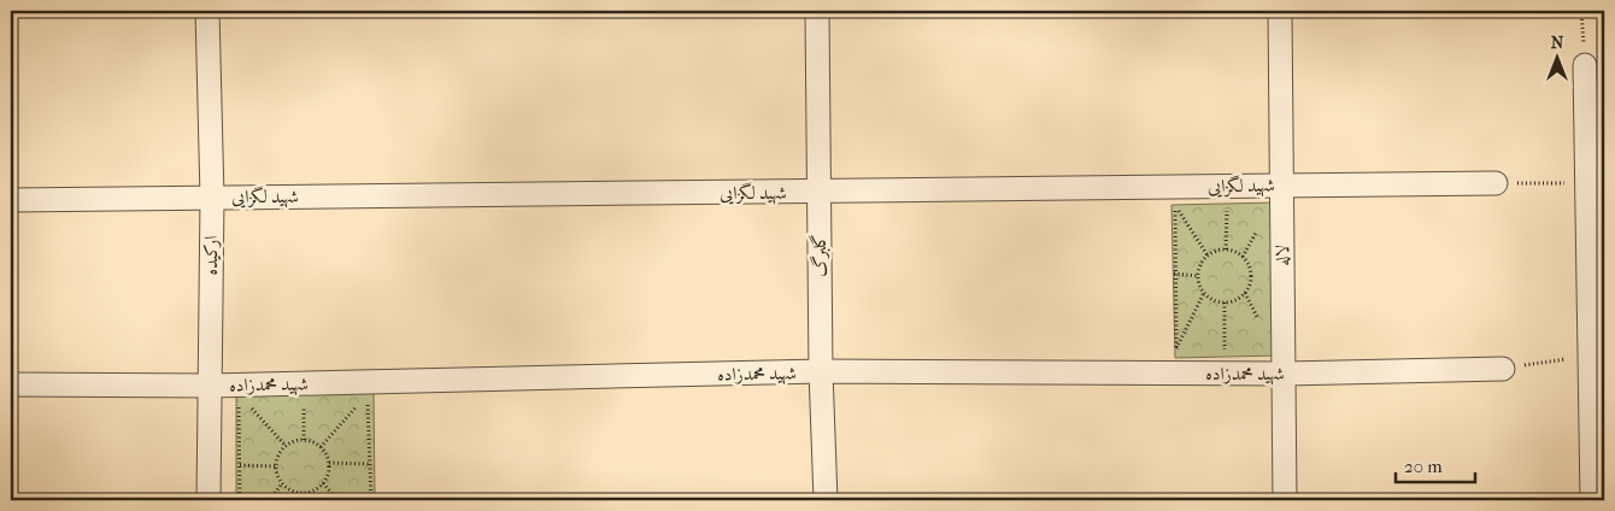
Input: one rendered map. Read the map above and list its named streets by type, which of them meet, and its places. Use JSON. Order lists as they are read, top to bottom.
{
  "streets": {
    "street": [
      "شهید لگزایی",
      "ارکیده",
      "گلبرگ",
      "لاله",
      "شهید محمدزاده"
    ]
  },
  "crossings": [
    ["شهید لگزایی", "ارکیده"],
    ["شهید لگزایی", "گلبرگ"],
    ["شهید لگزایی", "لاله"],
    ["ارکیده", "شهید محمدزاده"],
    ["گلبرگ", "شهید محمدزاده"],
    ["لاله", "شهید محمدزاده"]
  ],
  "scale_bar": "20 m",
  "north": "top"
}
